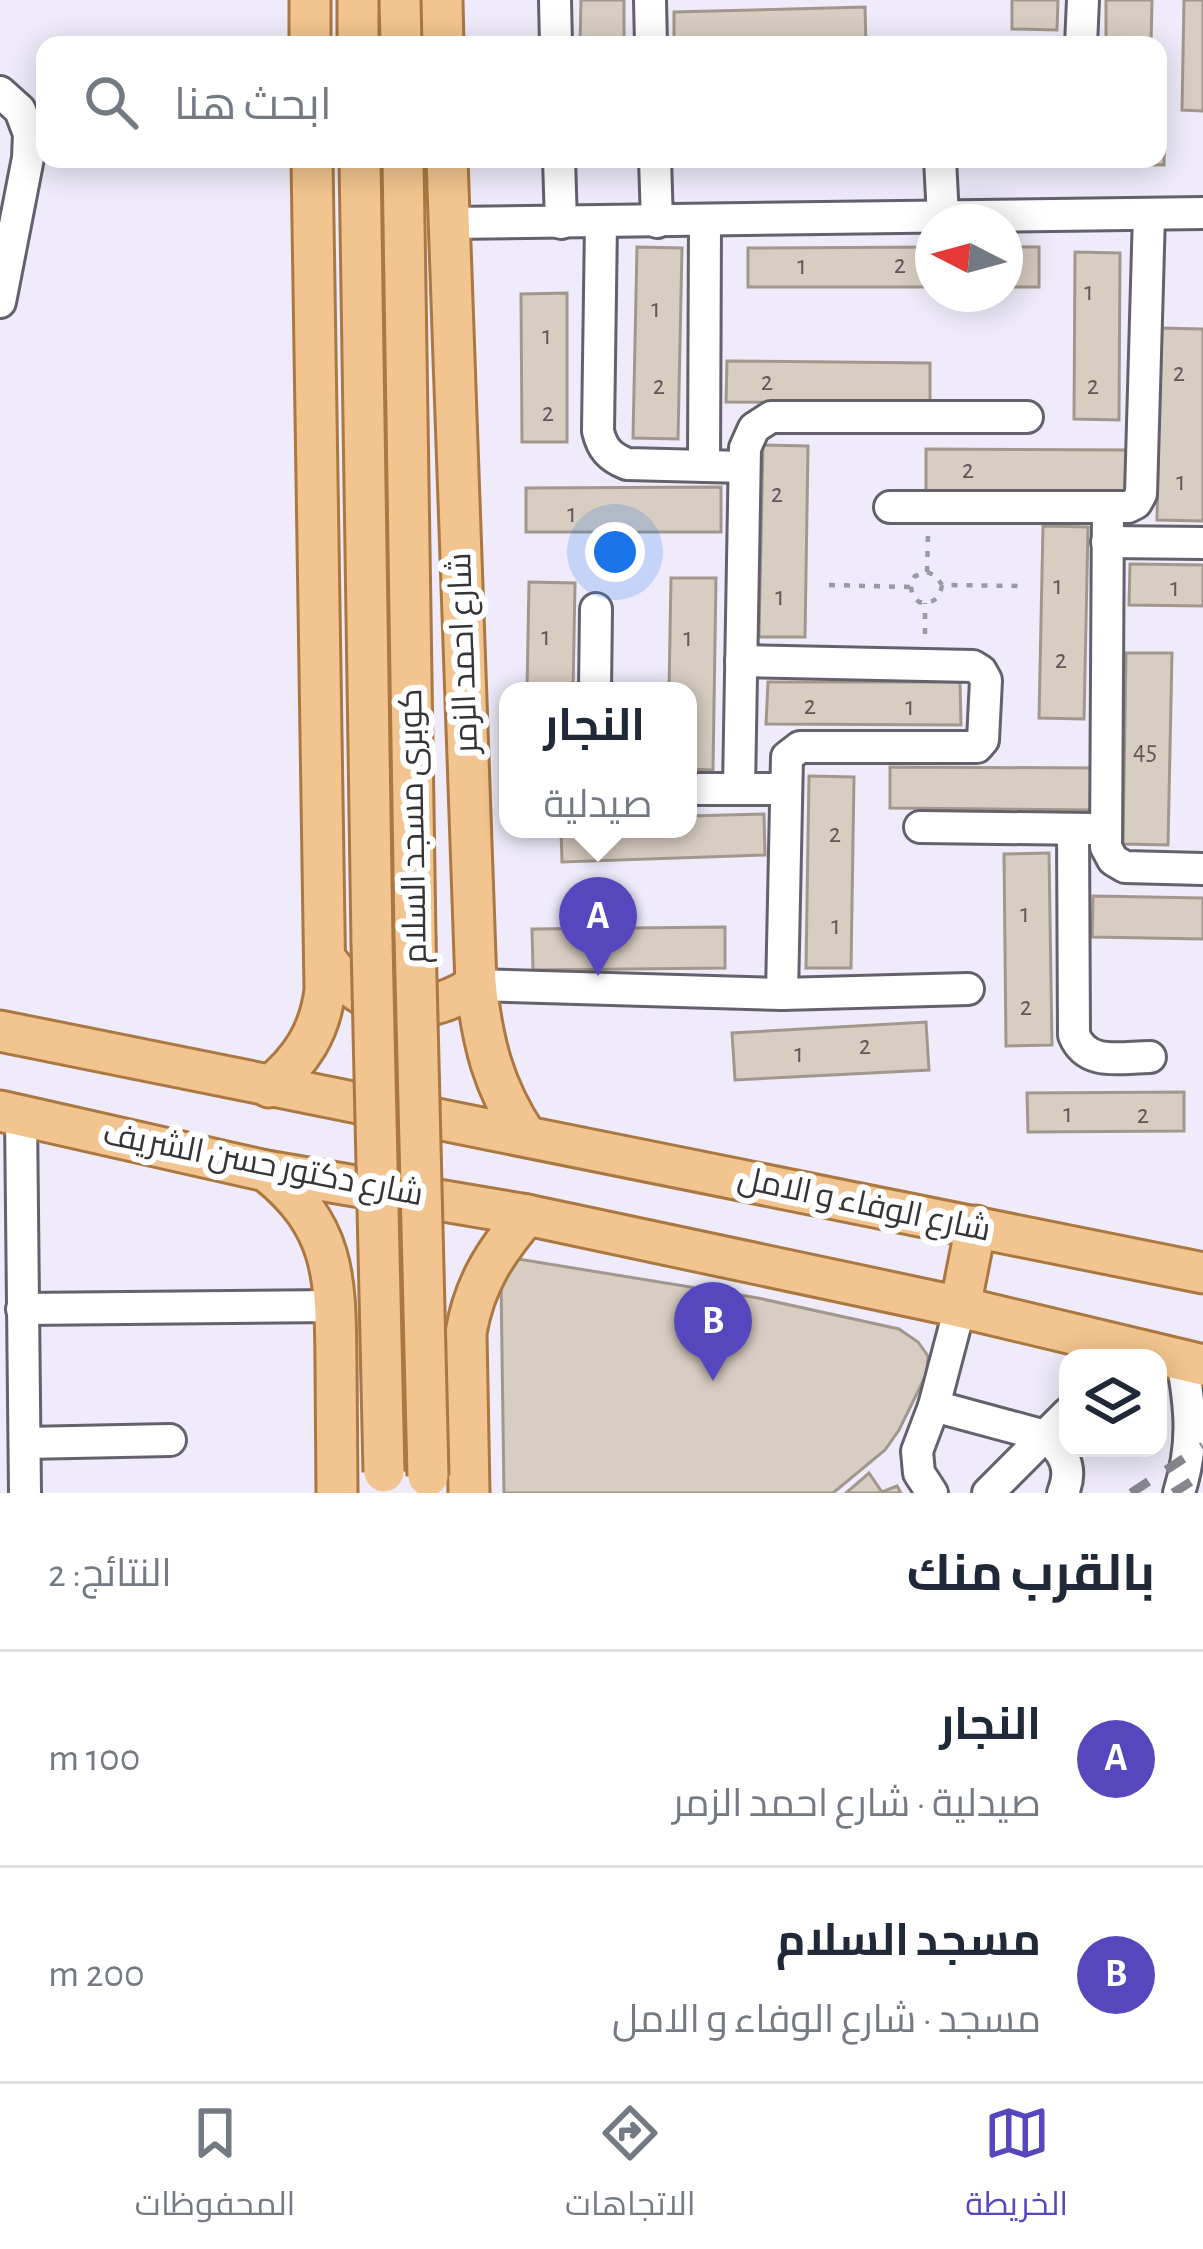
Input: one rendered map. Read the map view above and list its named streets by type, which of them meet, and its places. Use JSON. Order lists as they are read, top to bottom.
{
  "streets": {
    "main road": [
      "شارع احمد الزمر",
      "كوبرى مسجد السلام",
      "شارع دكتور حسن الشريف",
      "شارع الوفاء و الامل"
    ]
  },
  "crossings": [
    ["شارع احمد الزمر", "شارع الوفاء و الامل"]
  ],
  "house_numbers": [
    "2",
    "1",
    "1",
    "1",
    "1",
    "2",
    "2",
    "2",
    "2",
    "2",
    "2",
    "1",
    "2",
    "1",
    "1",
    "1",
    "1",
    "1",
    "1",
    "2",
    "2",
    "1",
    "45",
    "2",
    "1",
    "1",
    "2",
    "2",
    "1",
    "1",
    "2"
  ],
  "north": "left",
  "page": {
    "search": "ابحث هنا",
    "popup": ["النجار", "صيدلية"],
    "pins": ["A", "B"],
    "heading": ["بالقرب منك", "النتائج: 2"],
    "list": [
      {
        "mark": "A",
        "name": "النجار",
        "note": "صيدلية · شارع احمد الزمر",
        "value": "100 m"
      },
      {
        "mark": "B",
        "name": "مسجد السلام",
        "note": "مسجد · شارع الوفاء و الامل",
        "value": "200 m"
      }
    ],
    "nav": ["الخريطة", "الاتجاهات", "المحفوظات"]
  }
}
